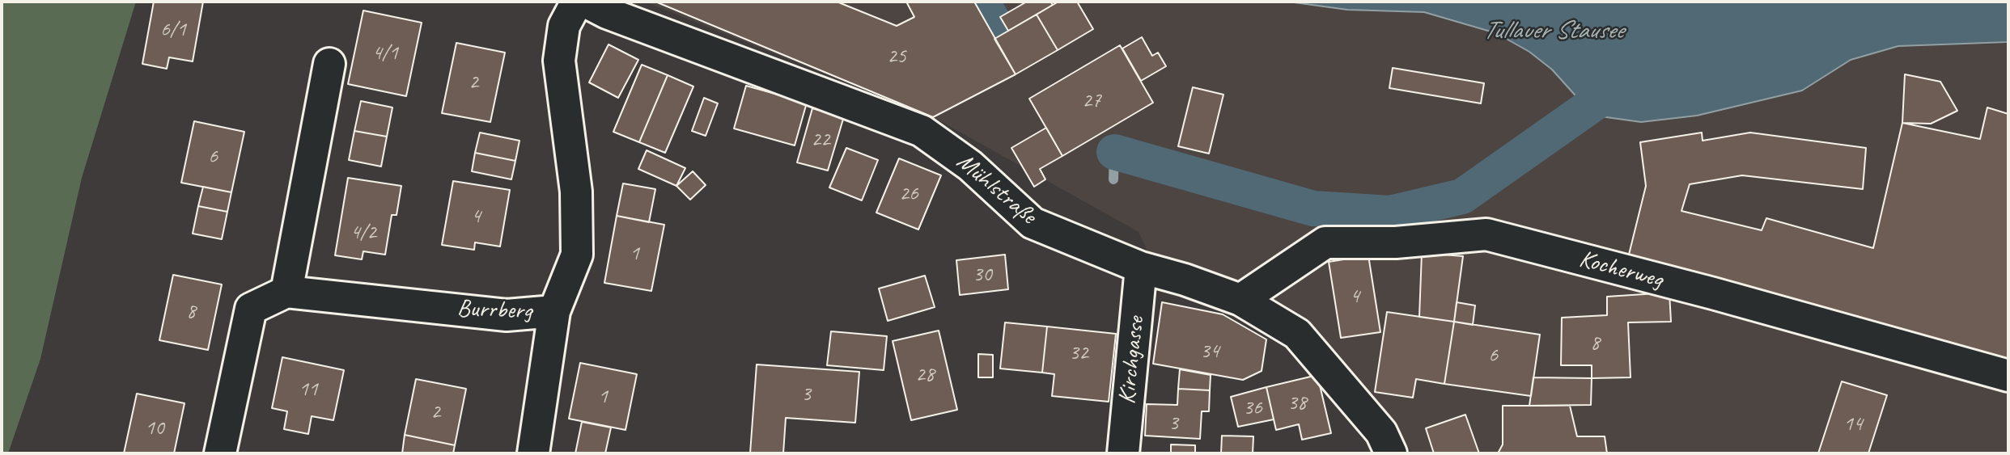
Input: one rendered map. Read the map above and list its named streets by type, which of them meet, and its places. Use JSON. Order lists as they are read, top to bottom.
{
  "streets": {
    "street": [
      "Mühlstraße",
      "Kocherweg",
      "Burrberg",
      "Kirchgasse"
    ]
  },
  "crossings": [
    ["Mühlstraße", "Kocherweg"],
    ["Mühlstraße", "Kirchgasse"]
  ],
  "water": ["Tullauer Stausee"],
  "house_numbers": [
    "6/1",
    "4/1",
    "25",
    "2",
    "27",
    "22",
    "6",
    "26",
    "4",
    "4/2",
    "1",
    "30",
    "4",
    "8",
    "8",
    "34",
    "32",
    "6",
    "28",
    "11",
    "3",
    "1",
    "38",
    "36",
    "2",
    "3",
    "14",
    "10"
  ]
}
